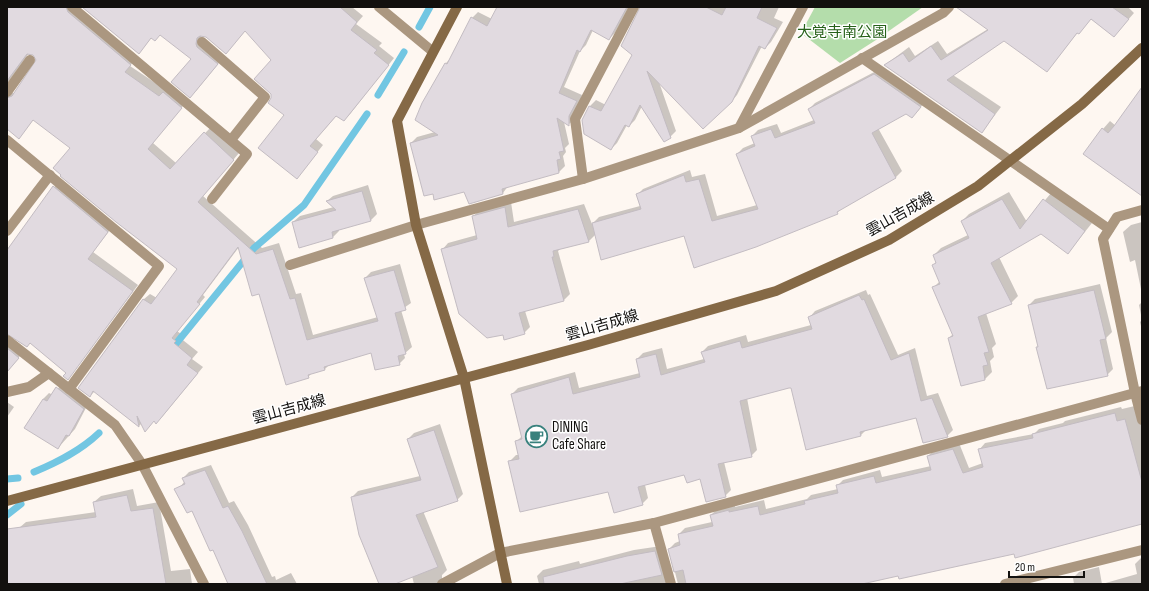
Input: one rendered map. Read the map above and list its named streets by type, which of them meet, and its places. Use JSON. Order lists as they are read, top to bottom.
{
  "streets": {
    "street": ["雲山吉成線"]
  },
  "parks": ["大覚寺南公園"],
  "places": {
    "cafe": ["DINING Cafe Share"]
  },
  "scale_bar": "20 m"
}
